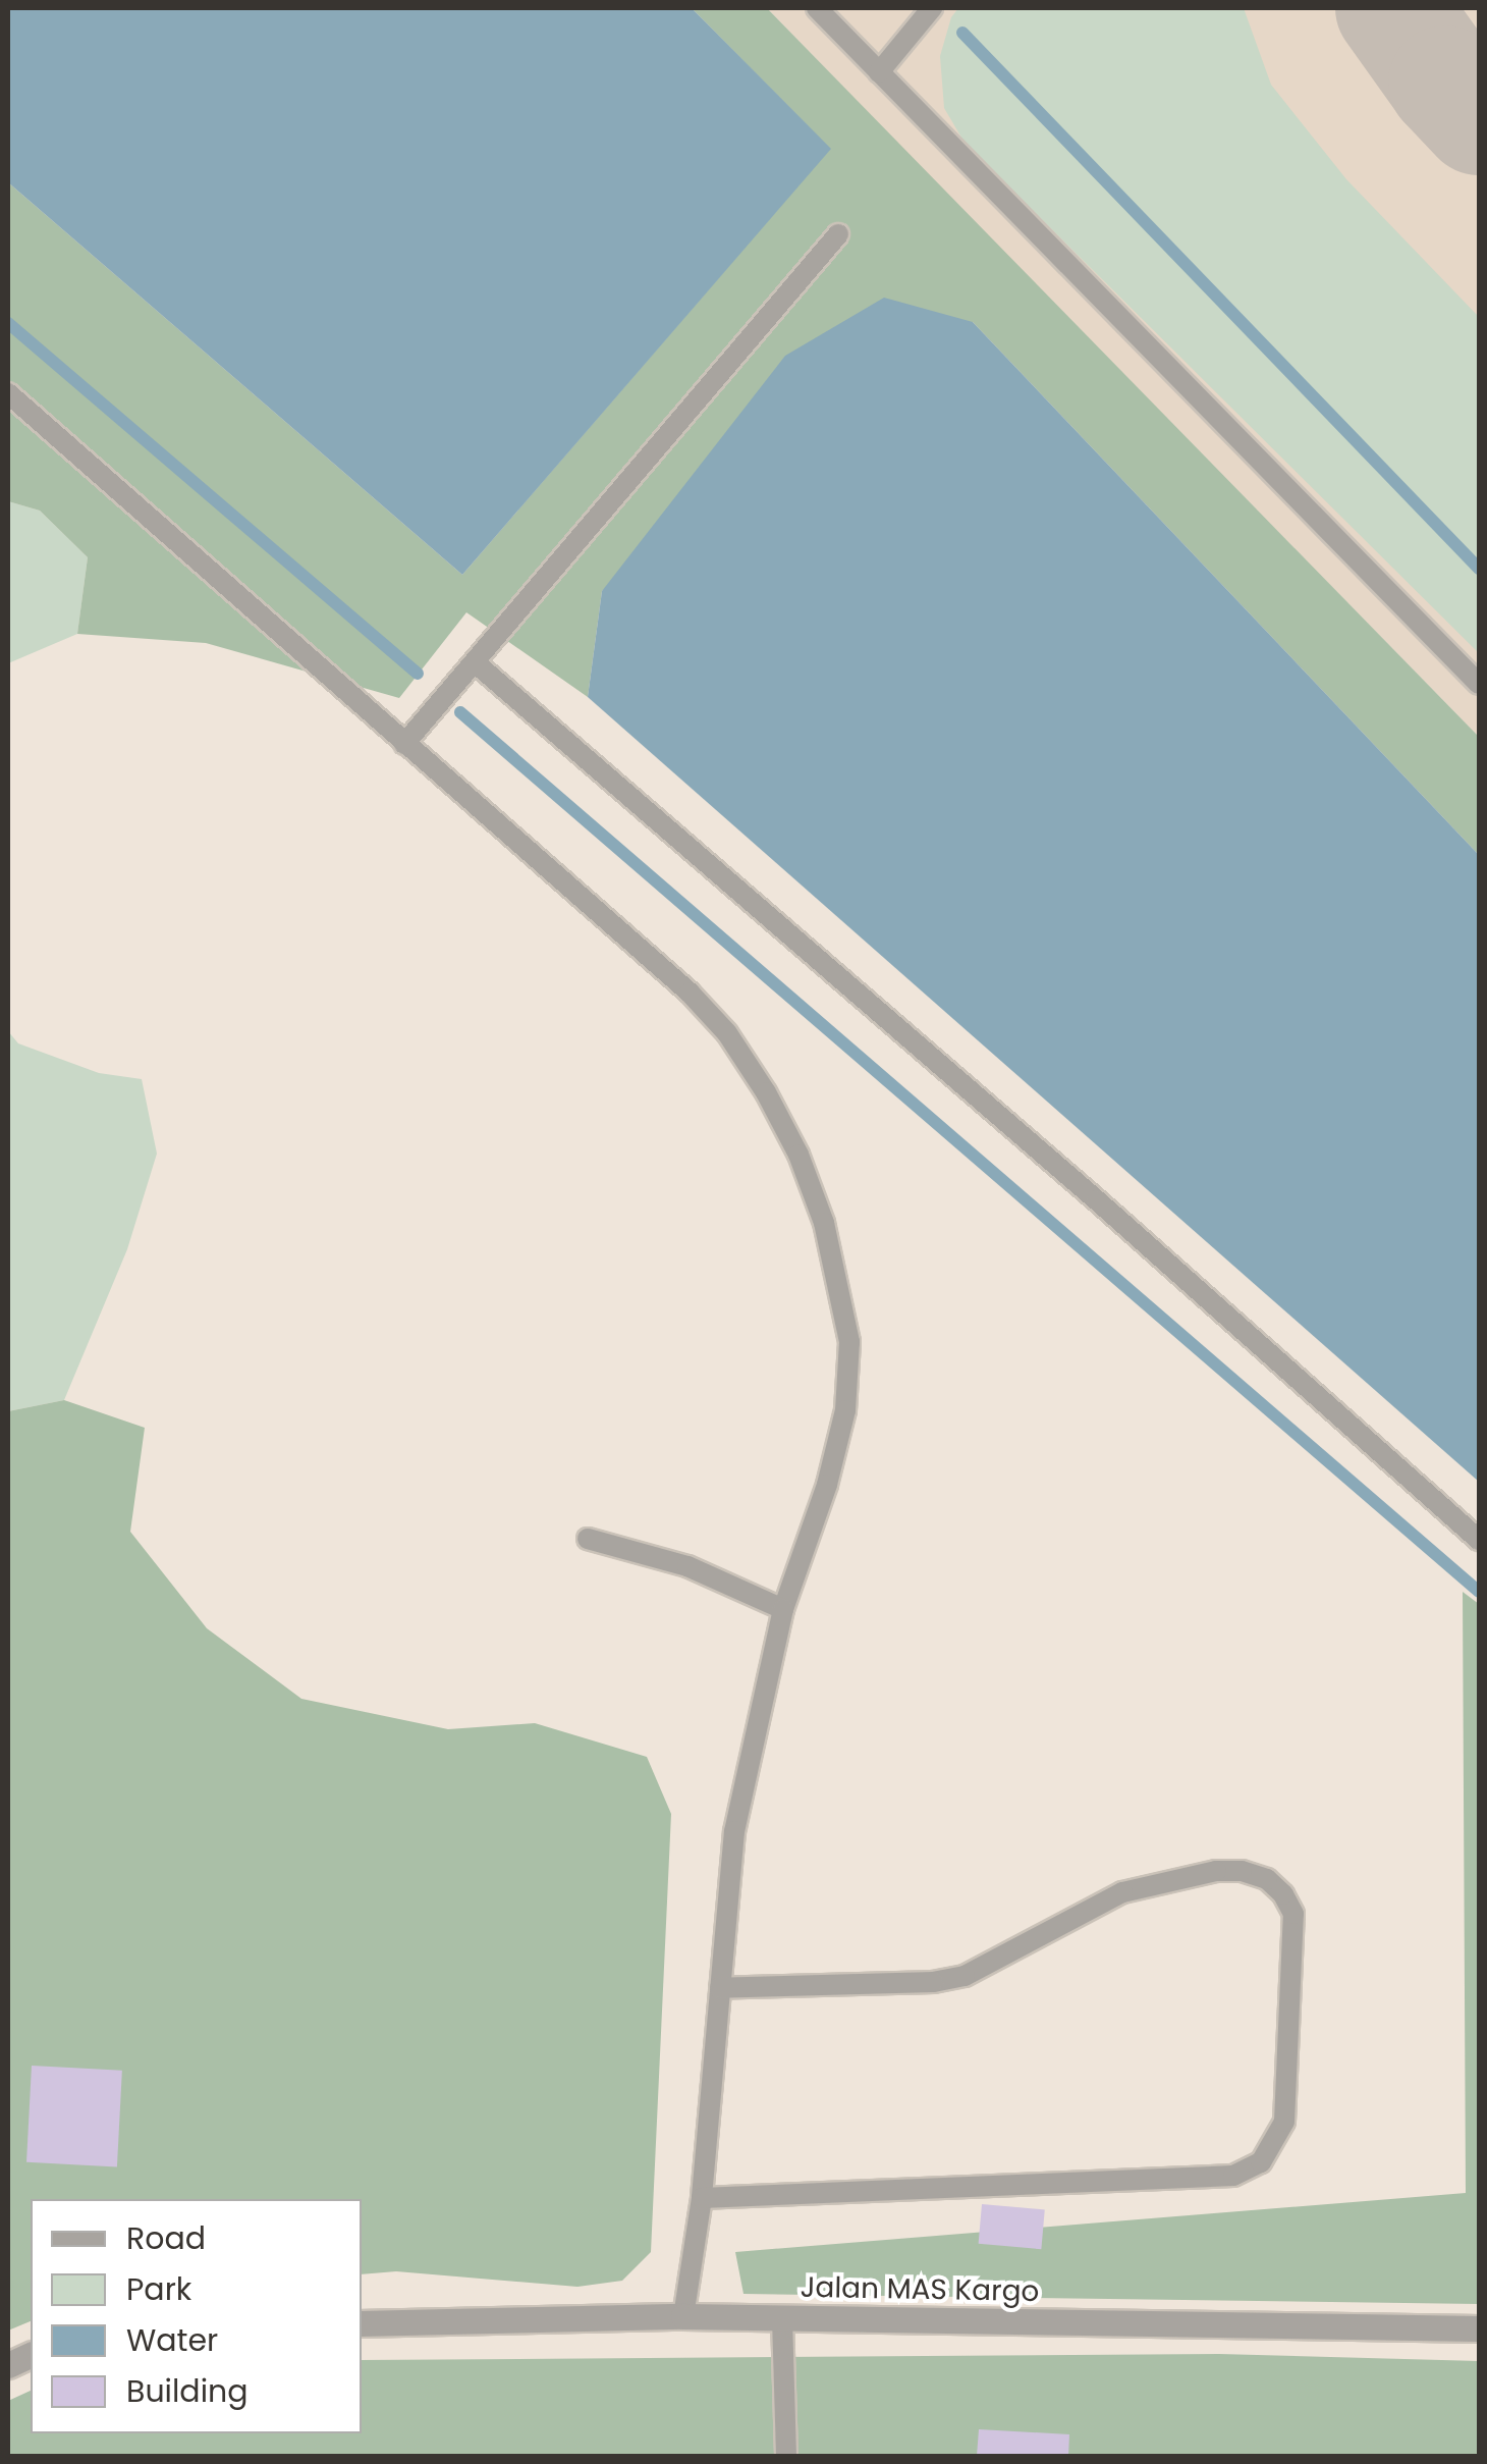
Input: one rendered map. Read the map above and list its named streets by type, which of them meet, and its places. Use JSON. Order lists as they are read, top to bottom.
{
  "streets": {
    "street": ["Jalan MAS Kargo"]
  },
  "legend": [
    "Road",
    "Park",
    "Water",
    "Building"
  ]
}
